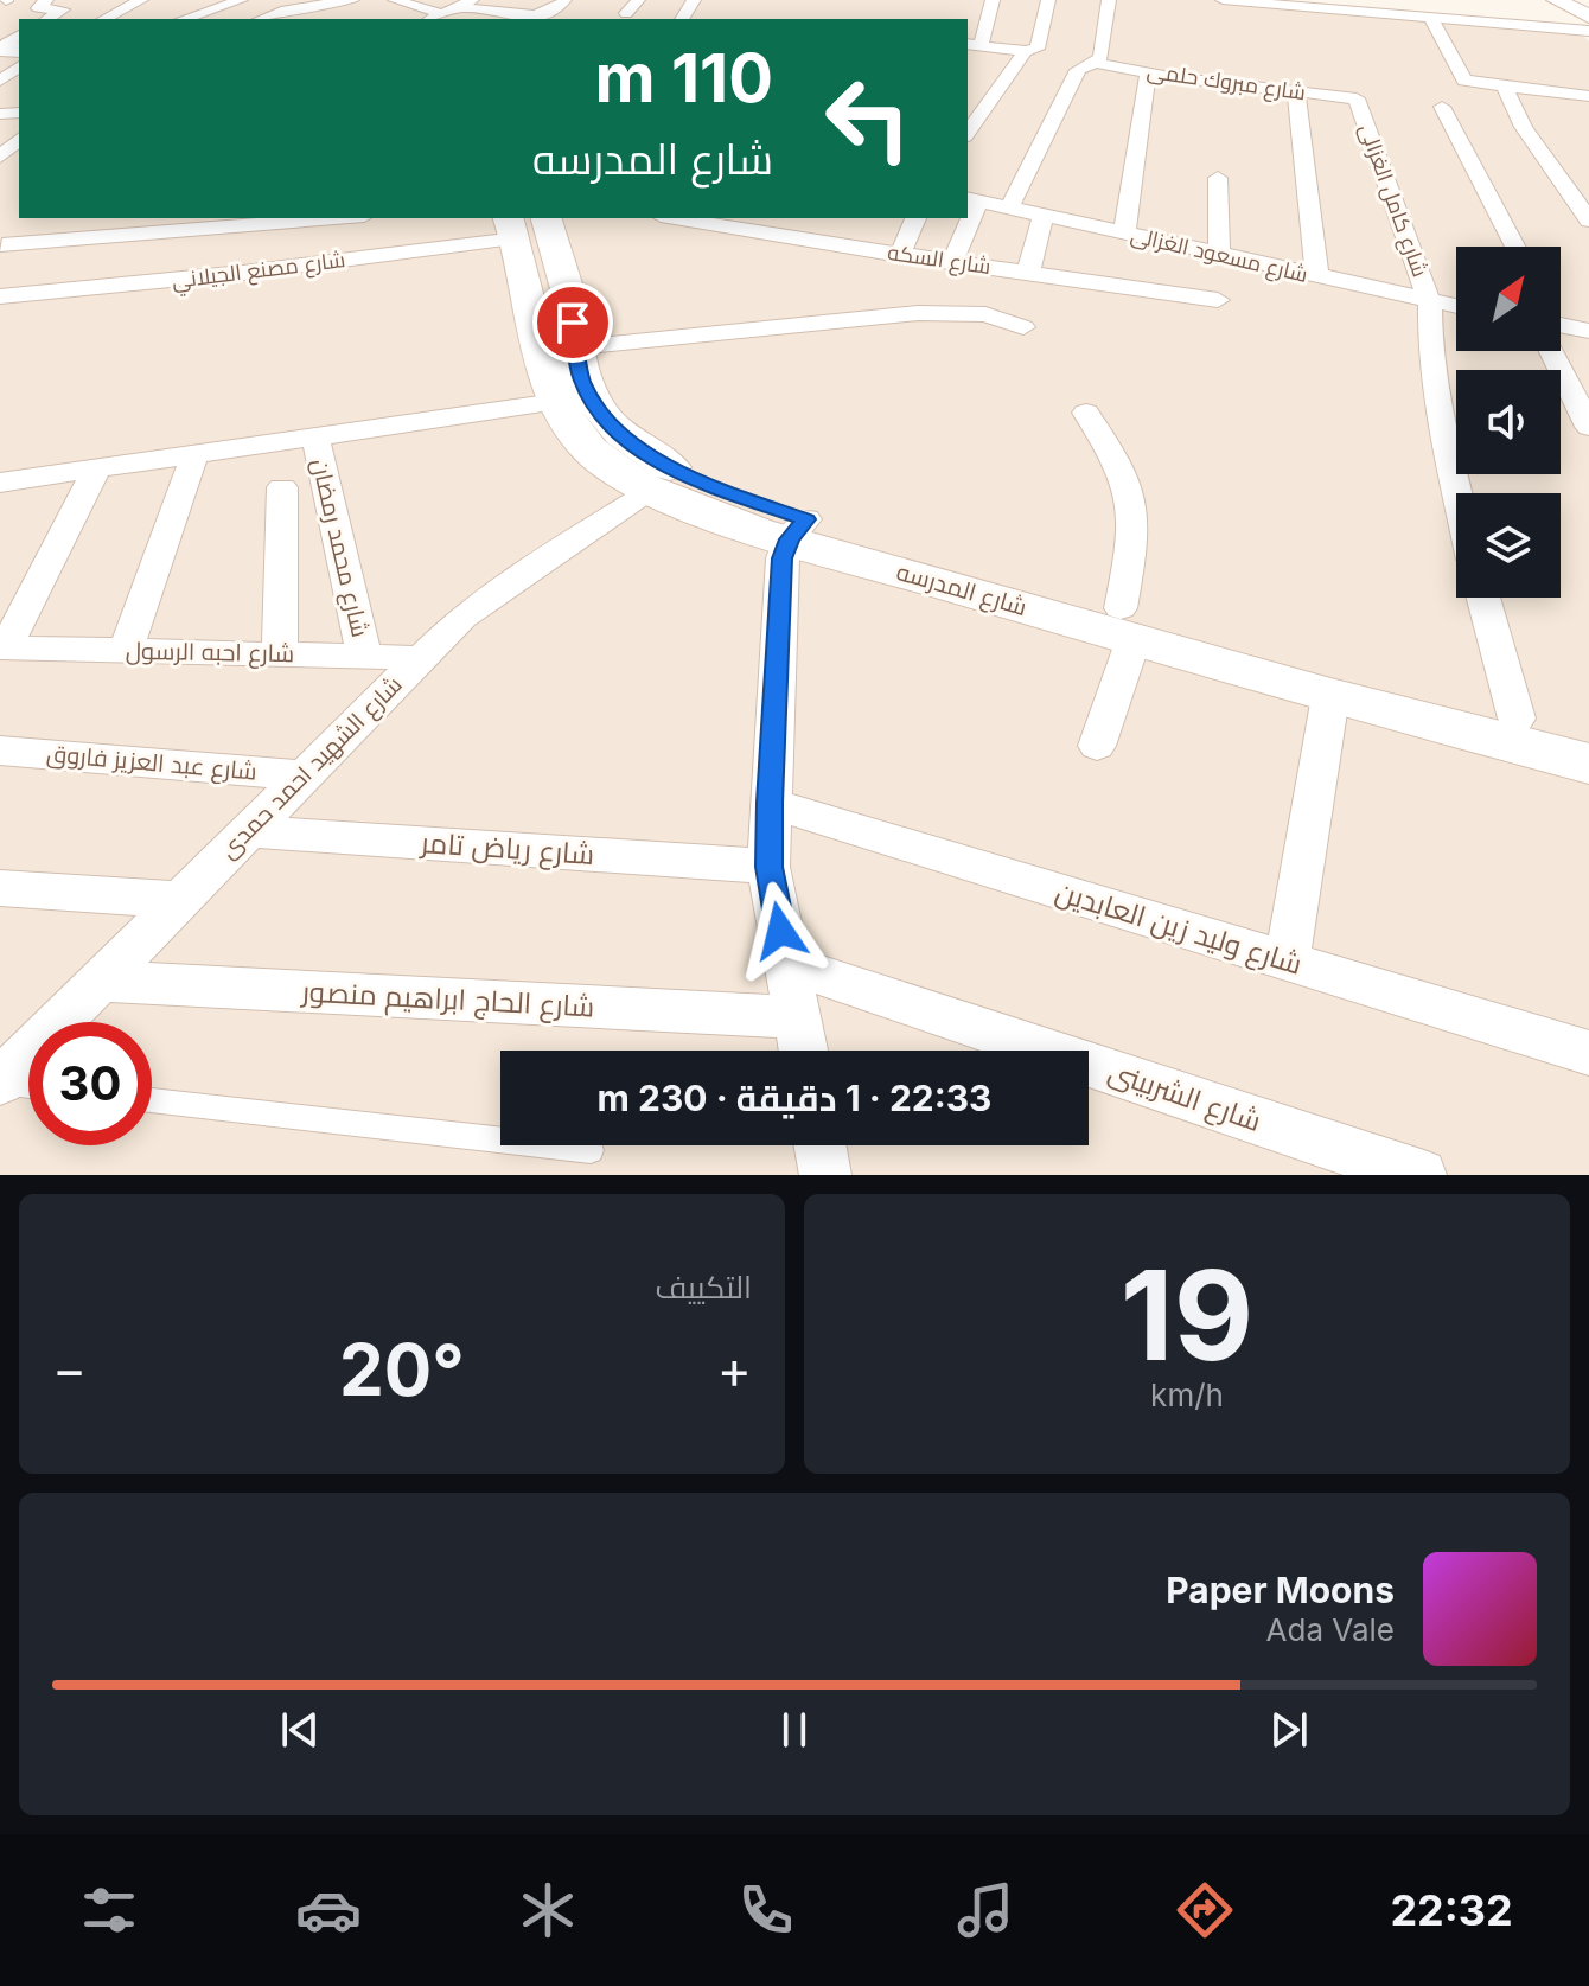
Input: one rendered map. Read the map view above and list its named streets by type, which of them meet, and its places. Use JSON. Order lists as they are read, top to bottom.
{
  "streets": {
    "street": [
      "شارع مبروك حلمى",
      "شارع كامل الغزالى",
      "شارع مسعود الغزالى",
      "شارع السكه",
      "شارع مصنع الجيلاني",
      "شارع محمد رمضان",
      "شارع المدرسه",
      "شارع احبه الرسول",
      "شارع عبد العزيز فاروق",
      "شارع الشهيد احمد حمدى",
      "شارع رياض تامر",
      "شارع وليد زين العابدين",
      "شارع الحاج ابراهيم منصور",
      "شارع الشربينى"
    ]
  },
  "crossings": [
    ["شارع مبروك حلمى", "شارع كامل الغزالى"],
    ["شارع كامل الغزالى", "شارع مسعود الغزالى"],
    ["شارع مسعود الغزالى", "شارع السكه"],
    ["شارع مصنع الجيلاني", "شارع المدرسه"],
    ["شارع محمد رمضان", "شارع احبه الرسول"],
    ["شارع المدرسه", "شارع الشهيد احمد حمدى"],
    ["شارع احبه الرسول", "شارع الشهيد احمد حمدى"],
    ["شارع عبد العزيز فاروق", "شارع الشهيد احمد حمدى"],
    ["شارع الشهيد احمد حمدى", "شارع رياض تامر"],
    ["شارع الشهيد احمد حمدى", "شارع الحاج ابراهيم منصور"]
  ],
  "north": "top right",
  "page": {
    "turn": ["110 m", "شارع المدرسه"],
    "limit": "30",
    "trip": "22:33 · 1 دقيقة · 230 m",
    "tile": [
      ["19", "km/h"],
      "التكييف"
    ],
    "heat": ["−", "20°", "+"],
    "song": ["Paper Moons", "Ada Vale"],
    "tabs": "22:32"
  }
}
